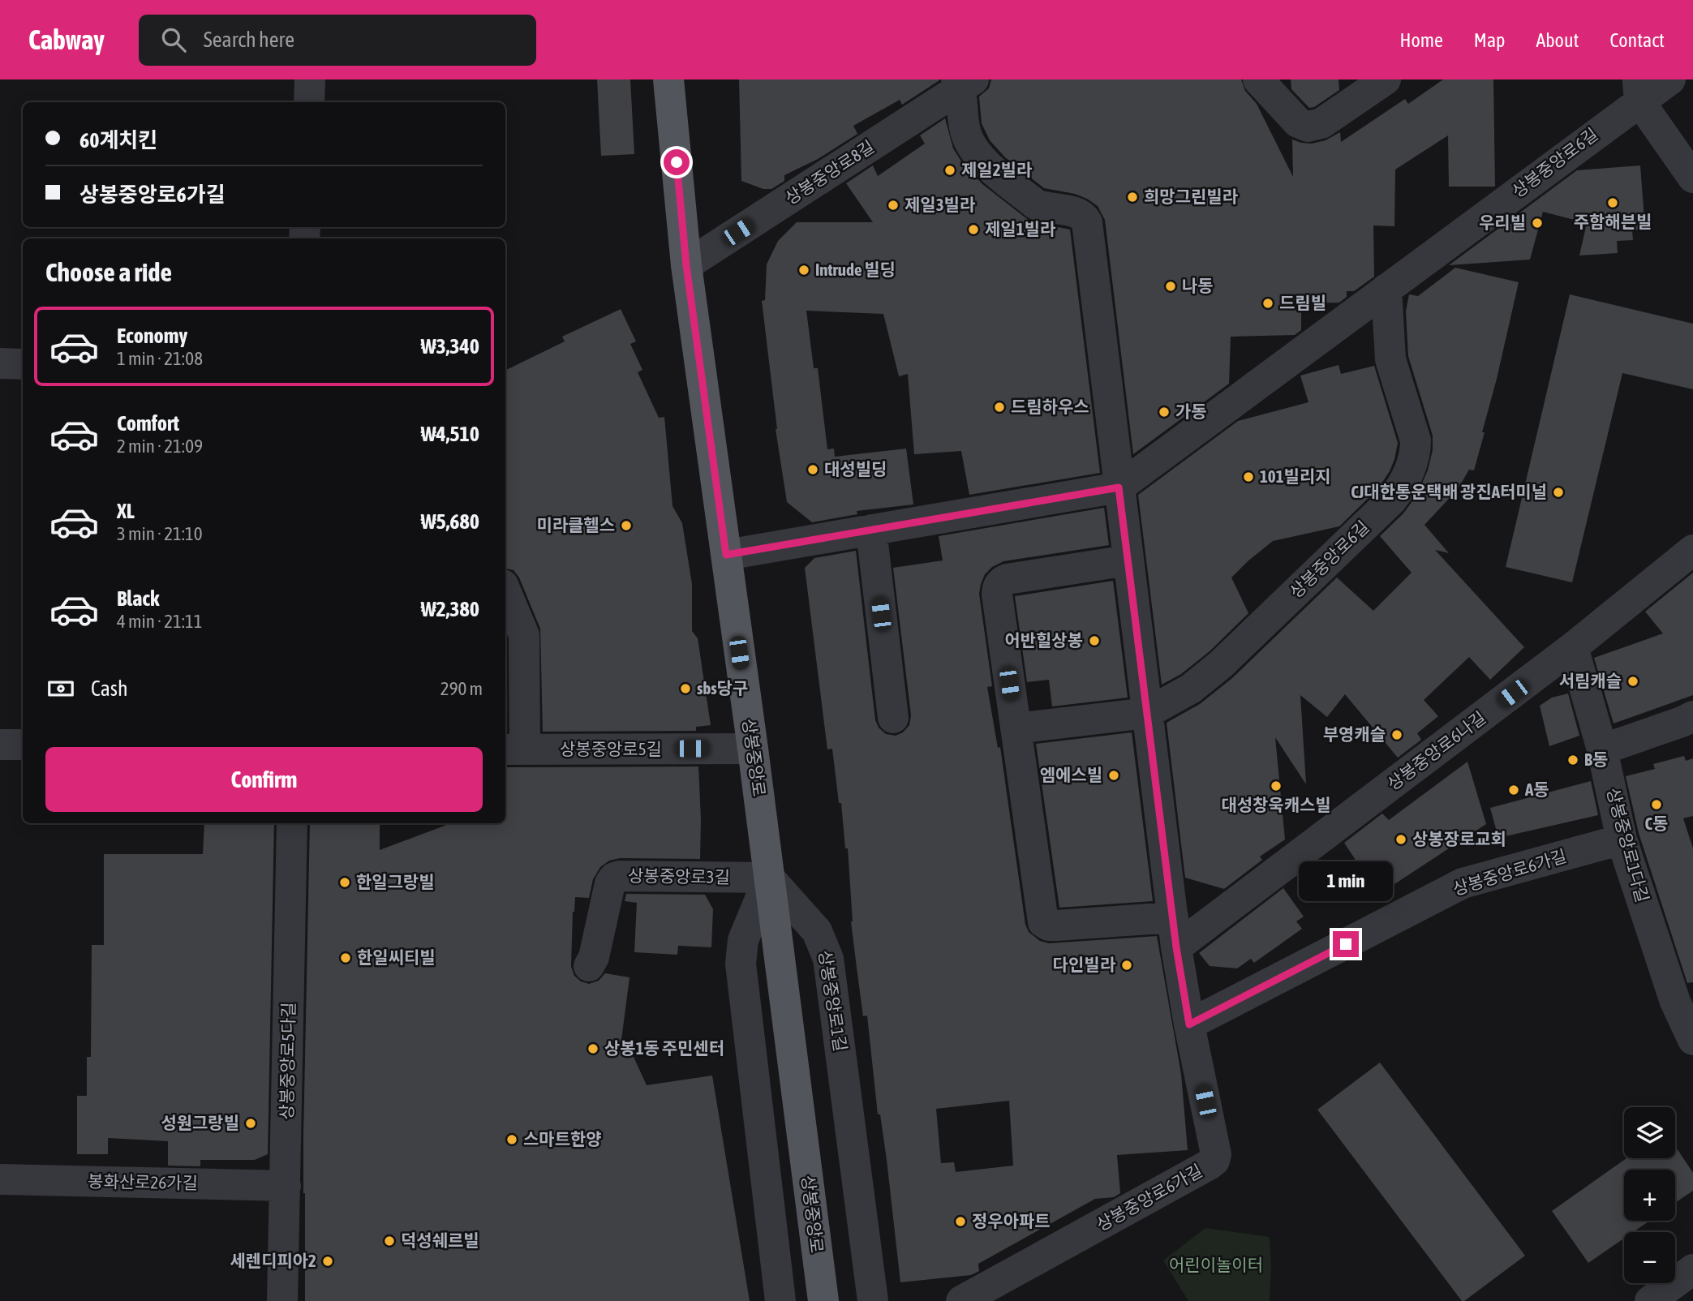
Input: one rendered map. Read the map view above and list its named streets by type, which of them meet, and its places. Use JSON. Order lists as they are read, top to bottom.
{
  "streets": {
    "main road": ["상봉중앙로"],
    "street": [
      "상봉중앙로6길",
      "상봉중앙로8길",
      "상봉중앙로5길",
      "상봉중앙로6나길",
      "상봉중앙로1다길",
      "상봉중앙로6가길",
      "상봉중앙로3길",
      "상봉중앙로1길",
      "상봉중앙로5다길",
      "봉화산로26가길"
    ]
  },
  "crossings": [
    ["상봉중앙로6길", "상봉중앙로"],
    ["상봉중앙로6길", "상봉중앙로6가길"],
    ["상봉중앙로8길", "상봉중앙로"],
    ["상봉중앙로5길", "상봉중앙로"],
    ["상봉중앙로6나길", "상봉중앙로1다길"],
    ["상봉중앙로6나길", "상봉중앙로6가길"],
    ["상봉중앙로", "상봉중앙로3길"],
    ["상봉중앙로", "상봉중앙로1길"],
    ["상봉중앙로1다길", "상봉중앙로6가길"],
    ["상봉중앙로3길", "상봉중앙로1길"],
    ["상봉중앙로5다길", "봉화산로26가길"]
  ],
  "parks": ["어린이놀이터"],
  "places": [
    "제일2빌라",
    "희망그린빌라",
    "주함해븐빌",
    "제일3빌라",
    "우리빌",
    "제일1빌라",
    "Intrude 빌딩",
    "나동",
    "드림빌",
    "드림하우스",
    "가동",
    "대성빌딩",
    "101빌리지",
    "CJ대한통운택배 광진A터미널",
    "미라클헬스",
    "어반힐상봉",
    "서림캐슬",
    "sbs당구",
    "부영캐슬",
    "B동",
    "엠에스빌",
    "대성창욱캐스빌",
    "A동",
    "C동",
    "상봉장로교회",
    "한일그랑빌",
    "한일씨티빌",
    "다인빌라",
    "상봉1동 주민센터",
    "성원그랑빌",
    "스마트한양",
    "정우아파트",
    "덕성쉐르빌",
    "세렌디피아2"
  ],
  "page": {
    "header": "Cabway",
    "search": "Search here",
    "nav": [
      "Home",
      "Map",
      "About",
      "Contact"
    ],
    "banner": ["60계치킨", "상봉중앙로6가길"],
    "heading": "Choose a ride",
    "list": [
      {
        "name": "Economy",
        "note": "1 min · 21:08",
        "value": "₩3,340"
      },
      {
        "name": "Comfort",
        "note": "2 min · 21:09",
        "value": "₩4,510"
      },
      {
        "name": "XL",
        "note": "3 min · 21:10",
        "value": "₩5,680"
      },
      {
        "name": "Black",
        "note": "4 min · 21:11",
        "value": "₩2,380"
      }
    ],
    "pay": ["Cash", "290 m"],
    "buttons": "Confirm",
    "bubble": "1 min",
    "map_buttons": ["+", "−"]
  }
}
